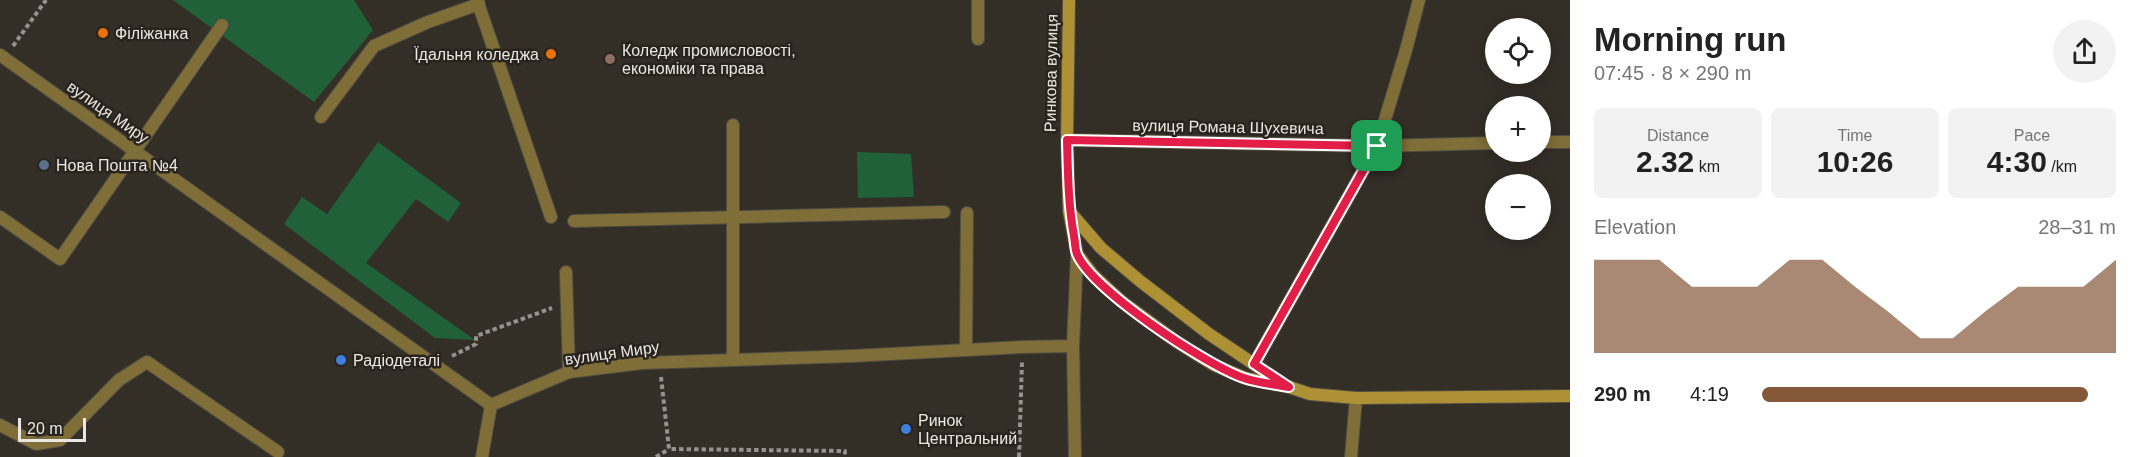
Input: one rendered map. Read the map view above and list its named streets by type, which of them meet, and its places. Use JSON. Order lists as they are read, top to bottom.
{
  "streets": {
    "main road": ["Ринкова вулиця"],
    "street": ["вулиця Миру", "вулиця Романа Шухевича"]
  },
  "crossings": [
    ["Ринкова вулиця", "вулиця Романа Шухевича"]
  ],
  "places": [
    "Філіжанка",
    "Їдальня коледжа",
    "Коледж промисловості, економіки та права",
    "Нова Пошта №4",
    "Радіодеталі",
    "Ринок Центральний"
  ],
  "scale_bar": "20 m",
  "page": {
    "heading": ["Morning run", "07:45 · 8 × 290 m"],
    "map_buttons": ["+", "−"],
    "stats": [
      ["Distance", "2.32 km"],
      ["Time", "10:26"],
      ["Pace", "4:30 /km"]
    ],
    "chart": ["Elevation", "28–31 m"],
    "list": [
      {
        "name": "290 m",
        "note": "4:19"
      }
    ],
    "scale": "20 m"
  }
}
